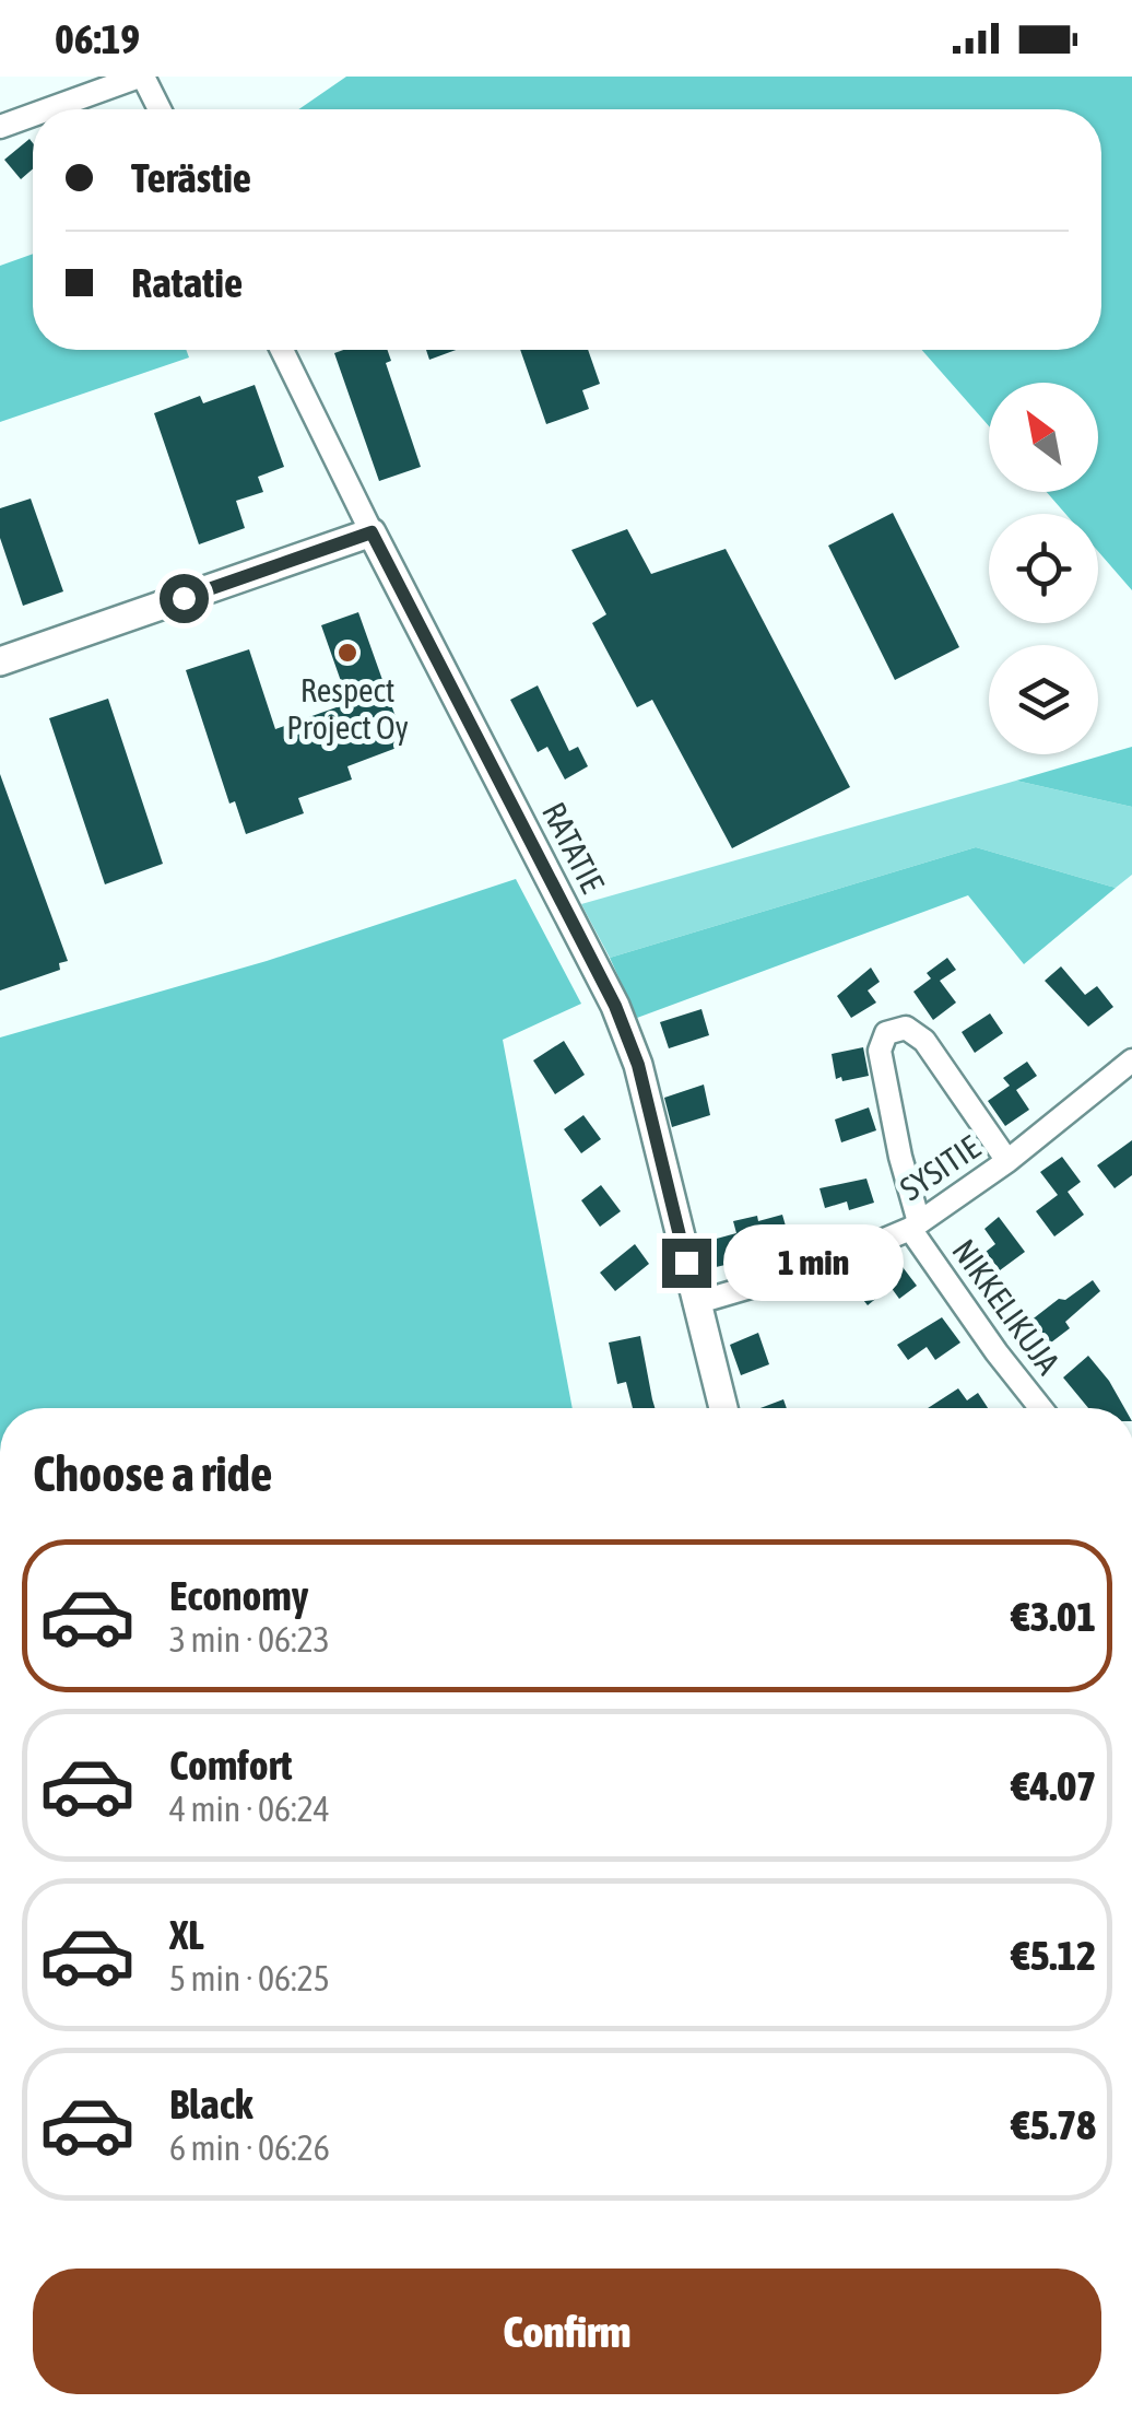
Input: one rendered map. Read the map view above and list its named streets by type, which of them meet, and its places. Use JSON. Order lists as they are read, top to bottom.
{
  "streets": {
    "street": ["RATATIE", "SYSITIE", "NIKKELIKUJA"]
  },
  "crossings": [
    ["RATATIE", "SYSITIE"],
    ["SYSITIE", "NIKKELIKUJA"]
  ],
  "places": ["Respect Project Oy"],
  "north": "top left",
  "page": {
    "status": "06:19",
    "banner": ["Terästie", "Ratatie"],
    "bubble": "1 min",
    "heading": "Choose a ride",
    "list": [
      {
        "name": "Economy",
        "note": "3 min · 06:23",
        "value": "€3.01"
      },
      {
        "name": "Comfort",
        "note": "4 min · 06:24",
        "value": "€4.07"
      },
      {
        "name": "XL",
        "note": "5 min · 06:25",
        "value": "€5.12"
      },
      {
        "name": "Black",
        "note": "6 min · 06:26",
        "value": "€5.78"
      }
    ],
    "buttons": "Confirm"
  }
}
